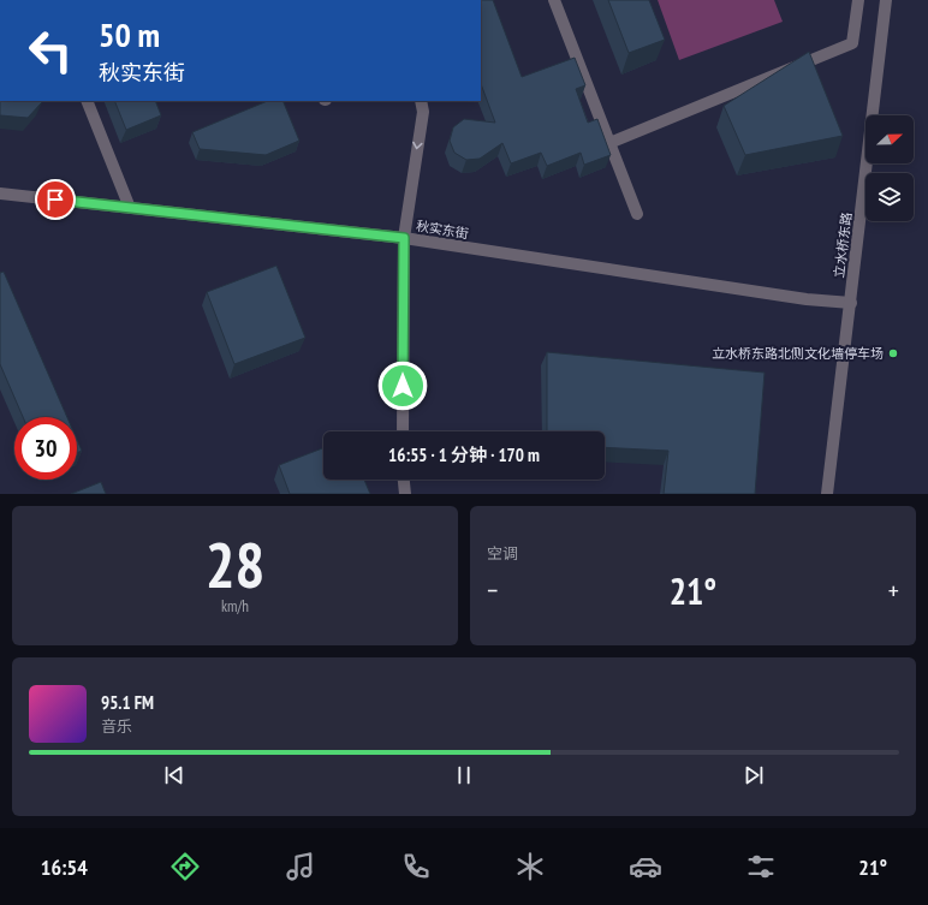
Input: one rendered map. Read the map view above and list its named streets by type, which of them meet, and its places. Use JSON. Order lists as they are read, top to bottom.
{
  "streets": {
    "street": ["秋实东街", "立水桥东路"]
  },
  "crossings": [
    ["秋实东街", "立水桥东路"]
  ],
  "places": ["立水桥东路北侧文化墙停车场"],
  "north": "right",
  "page": {
    "turn": ["50 m", "秋实东街"],
    "limit": "30",
    "trip": "16:55 · 1 分钟 · 170 m",
    "tile": [
      ["28", "km/h"],
      "空调"
    ],
    "heat": ["−", "21°", "+"],
    "song": ["95.1 FM", "音乐"],
    "tabs": ["16:54", "21°"]
  }
}
